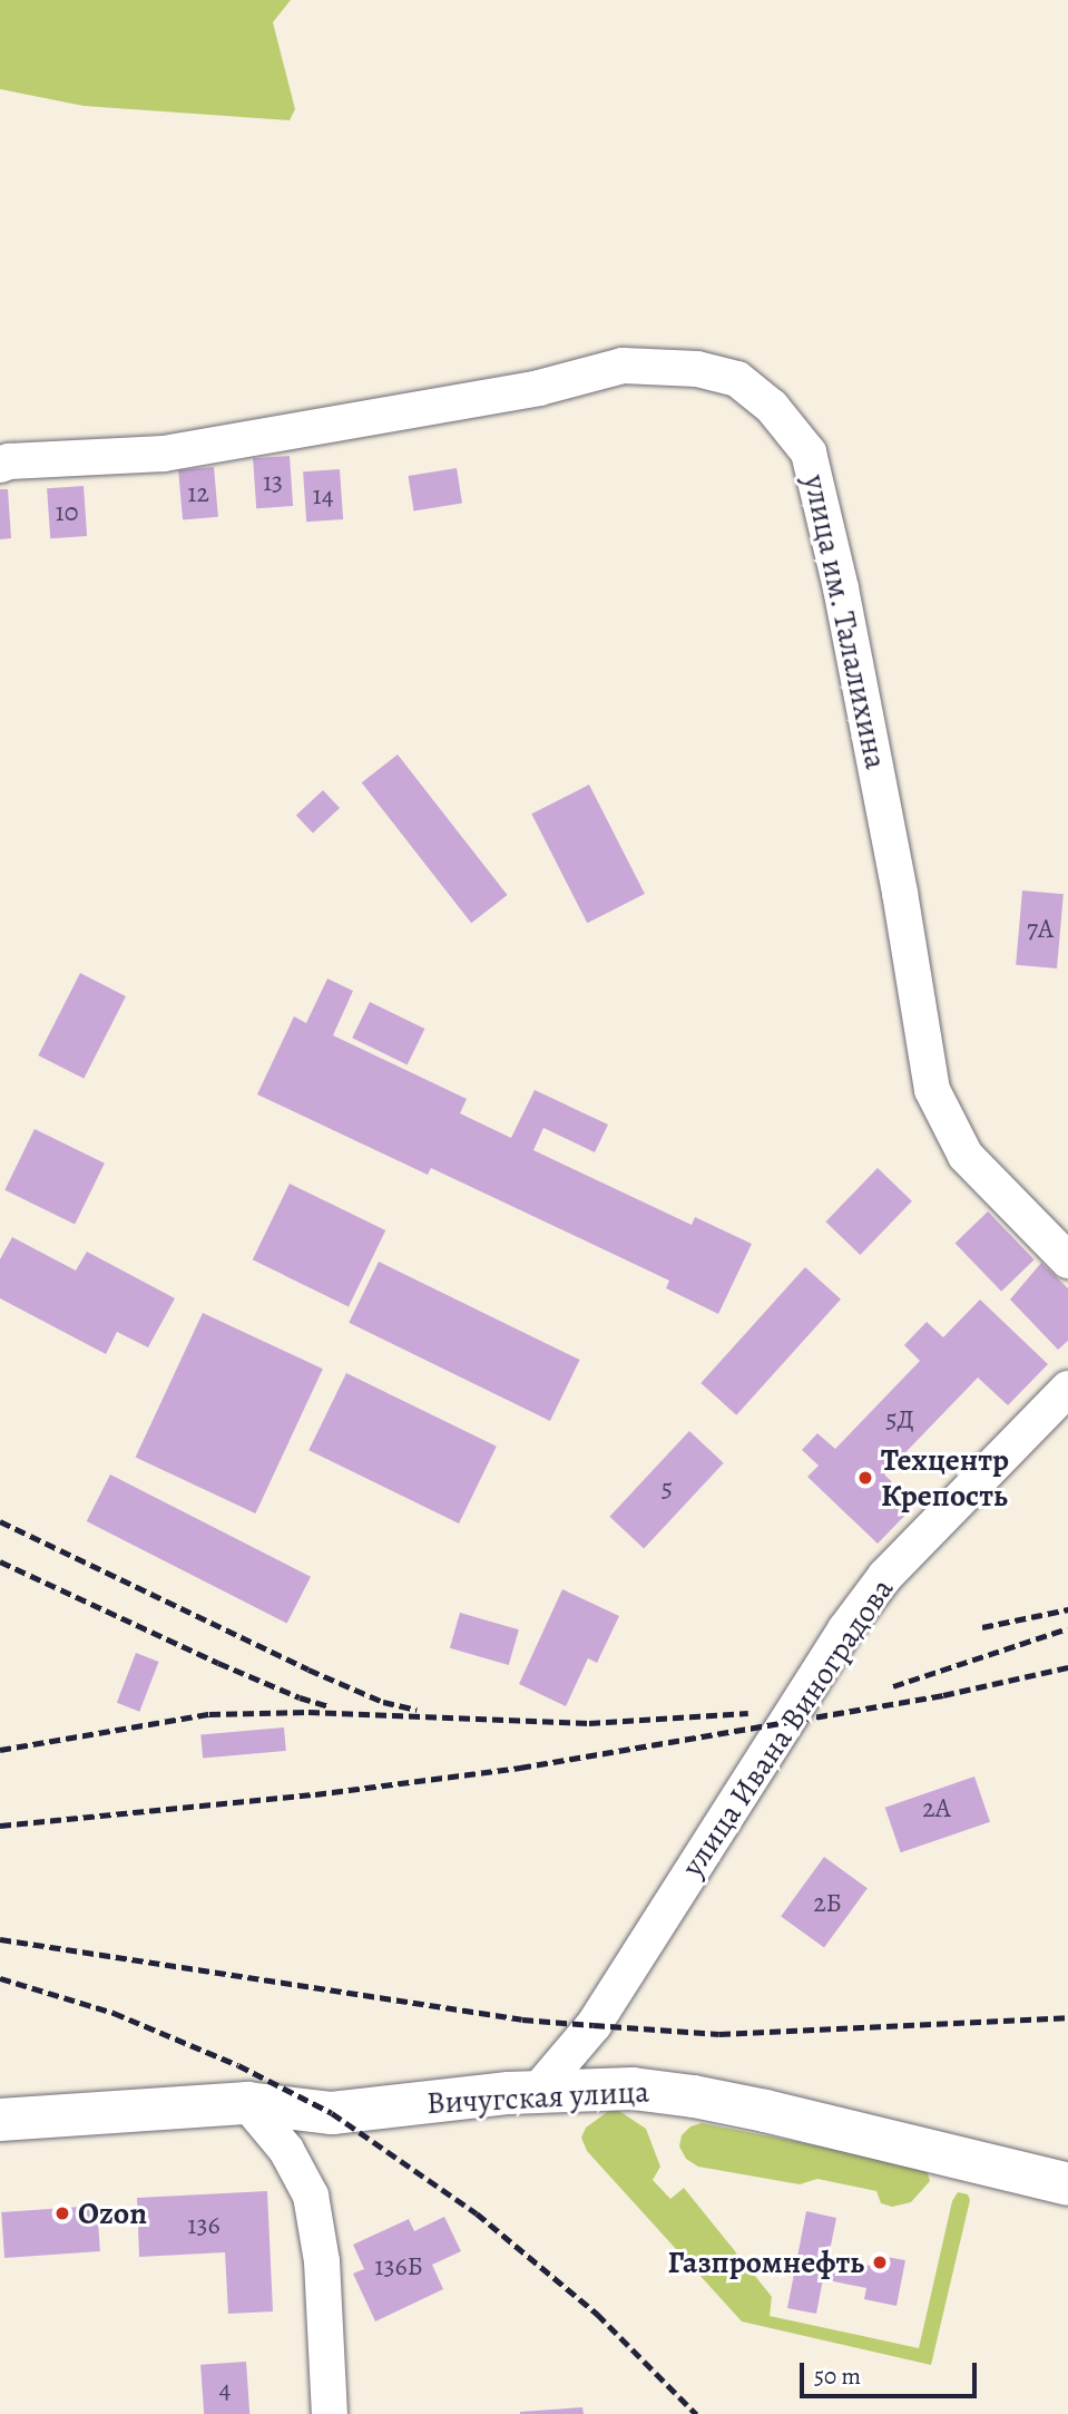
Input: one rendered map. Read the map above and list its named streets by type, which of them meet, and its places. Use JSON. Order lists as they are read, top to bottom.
{
  "streets": {
    "main road": ["Вичугская улица"],
    "street": ["улица им. Талалихина", "улица Ивана Виноградова"]
  },
  "crossings": [
    ["улица Ивана Виноградова", "Вичугская улица"]
  ],
  "places": ["Техцентр Крепость", "Ozon", "Газпромнефть"],
  "house_numbers": [
    "13",
    "12",
    "14",
    "10",
    "7А",
    "5Д",
    "5",
    "2А",
    "2Б",
    "136",
    "136Б",
    "4"
  ],
  "scale_bar": "50 m"
}
